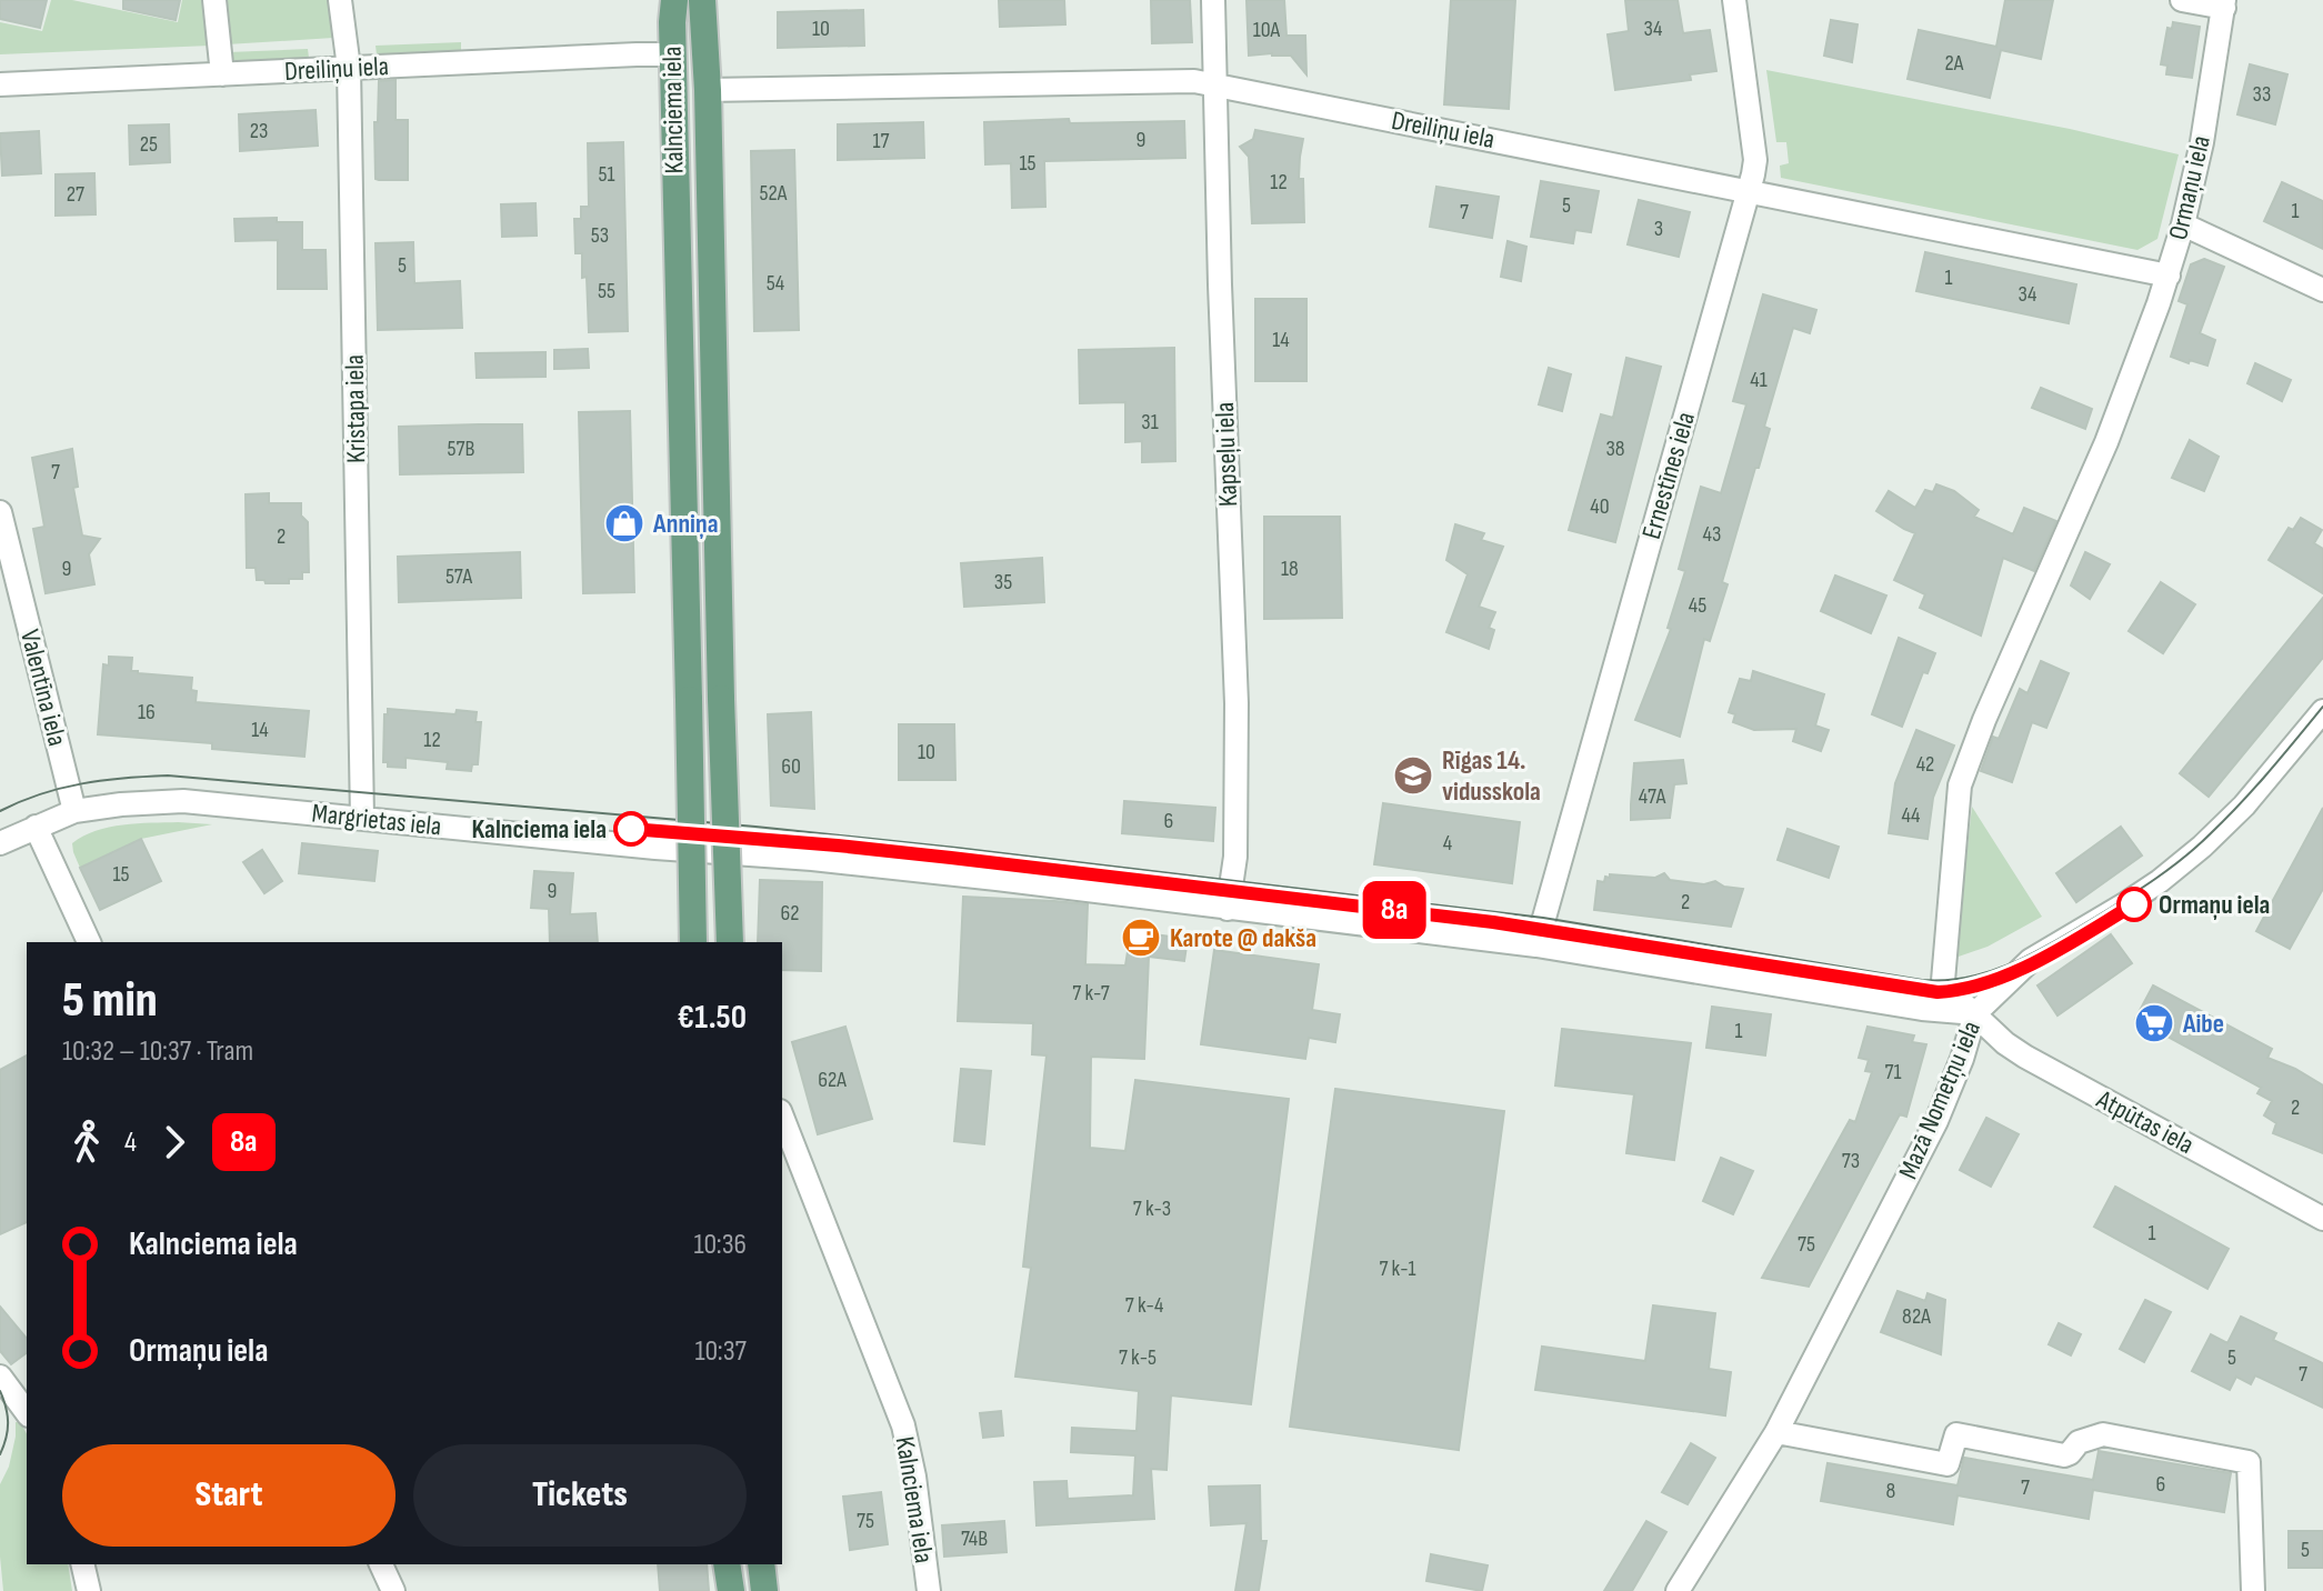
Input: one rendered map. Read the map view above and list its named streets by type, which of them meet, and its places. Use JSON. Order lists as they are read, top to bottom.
{
  "streets": {
    "main road": ["Kalnciema iela"],
    "street": [
      "Dreiliņu iela",
      "Ormaņu iela",
      "Kristapa iela",
      "Kapseļu iela",
      "Ernestīnes iela",
      "Valentīna iela",
      "Margrietas iela",
      "Mazā Nometņu iela",
      "Atpūtas iela"
    ]
  },
  "crossings": [
    ["Dreiliņu iela", "Kalnciema iela"],
    ["Dreiliņu iela", "Ormaņu iela"],
    ["Dreiliņu iela", "Kristapa iela"],
    ["Dreiliņu iela", "Kapseļu iela"],
    ["Dreiliņu iela", "Ernestīnes iela"],
    ["Ormaņu iela", "Margrietas iela"],
    ["Ormaņu iela", "Mazā Nometņu iela"],
    ["Ormaņu iela", "Atpūtas iela"],
    ["Kristapa iela", "Margrietas iela"],
    ["Kapseļu iela", "Margrietas iela"],
    ["Ernestīnes iela", "Margrietas iela"],
    ["Valentīna iela", "Margrietas iela"],
    ["Margrietas iela", "Mazā Nometņu iela"],
    ["Margrietas iela", "Atpūtas iela"],
    ["Mazā Nometņu iela", "Atpūtas iela"]
  ],
  "places": {
    "shop": ["Anniņa"],
    "school or university": ["Rīgas 14. vidusskola"],
    "other": ["Kalnciema iela", "Ormaņu iela"],
    "cafe": ["Karote @ dakša"],
    "supermarket": ["Aibe"]
  },
  "lines": ["tram line 8a"],
  "house_numbers": [
    "10",
    "34",
    "10A",
    "2A",
    "33",
    "23",
    "9",
    "17",
    "25",
    "15",
    "51",
    "12",
    "52A",
    "27",
    "5",
    "1",
    "7",
    "3",
    "53",
    "5",
    "1",
    "54",
    "55",
    "34",
    "14",
    "41",
    "31",
    "57B",
    "38",
    "7",
    "40",
    "43",
    "2",
    "9",
    "18",
    "57A",
    "35",
    "45",
    "16",
    "14",
    "12",
    "10",
    "42",
    "60",
    "47A",
    "44",
    "6",
    "4",
    "15",
    "9",
    "2",
    "62",
    "7 k-7",
    "1",
    "71",
    "62A",
    "2",
    "73",
    "7 k-3",
    "1",
    "75",
    "7 k-1",
    "7 k-4",
    "82A",
    "7 k-5",
    "5",
    "7",
    "6",
    "7",
    "8",
    "75",
    "74B",
    "5"
  ],
  "page": {
    "on_map": "8a",
    "heading": ["5 min", "10:32 – 10:37 · Tram", "€1.50"],
    "legs": ["4", "8a"],
    "list": [
      {
        "name": "Kalnciema iela",
        "value": "10:36"
      },
      {
        "name": "Ormaņu iela",
        "value": "10:37"
      }
    ],
    "buttons": ["Start", "Tickets"]
  }
}
